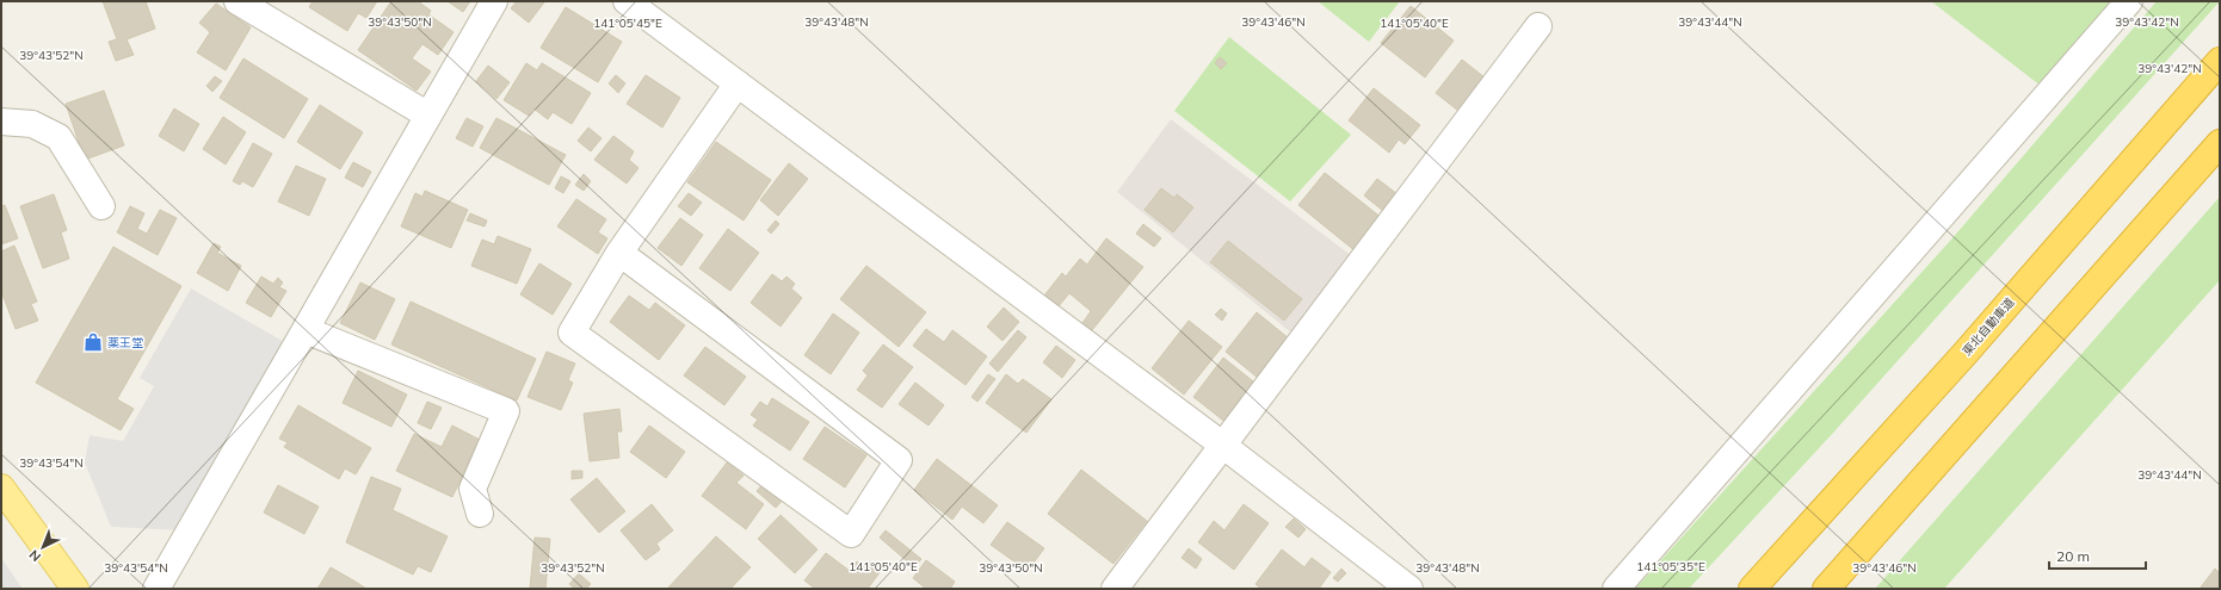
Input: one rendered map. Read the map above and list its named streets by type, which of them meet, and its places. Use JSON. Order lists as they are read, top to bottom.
{
  "streets": {
    "highway": ["東北自動車道"]
  },
  "places": {
    "shop": ["薬王堂"]
  },
  "scale_bar": "20 m",
  "north": "bottom left",
  "coordinates": [
    "39°43'50\"N",
    "39°43'48\"N",
    "39°43'46\"N",
    "39°43'44\"N",
    "39°43'42\"N",
    "141°05'45\"E",
    "141°05'40\"E",
    "39°43'52\"N",
    "39°43'54\"N",
    "141°05'35\"E"
  ]
}
